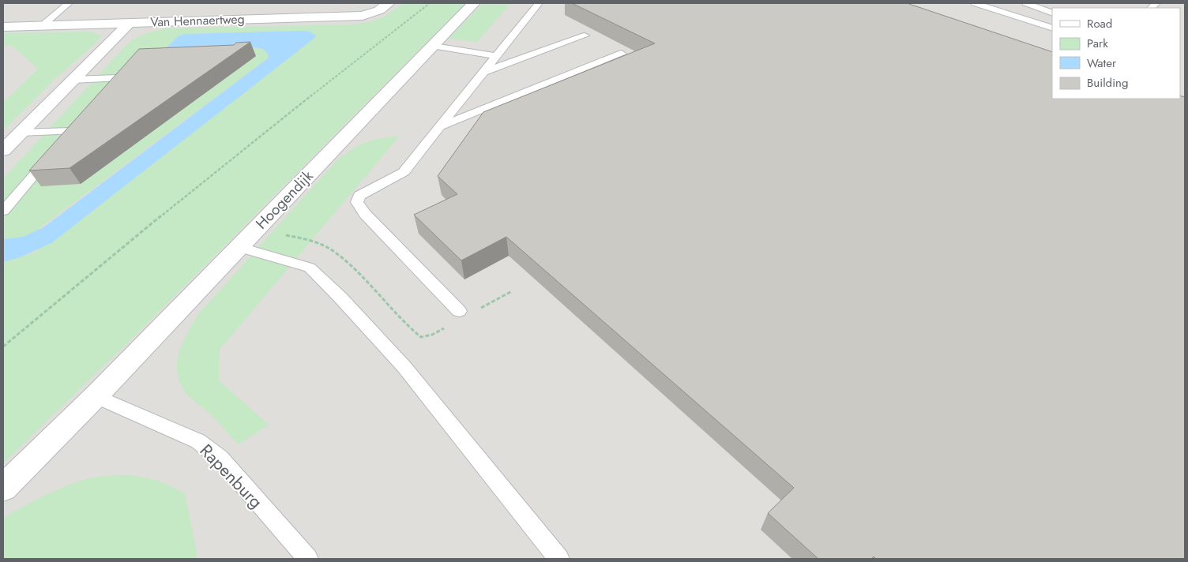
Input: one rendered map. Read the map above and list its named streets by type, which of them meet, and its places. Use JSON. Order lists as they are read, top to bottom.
{
  "streets": {
    "street": ["Van Hennaertweg", "Hoogendijk"],
    "lane": ["Rapenburg"]
  },
  "crossings": [
    ["Hoogendijk", "Rapenburg"]
  ],
  "legend": [
    "Road",
    "Park",
    "Water",
    "Building"
  ]
}
